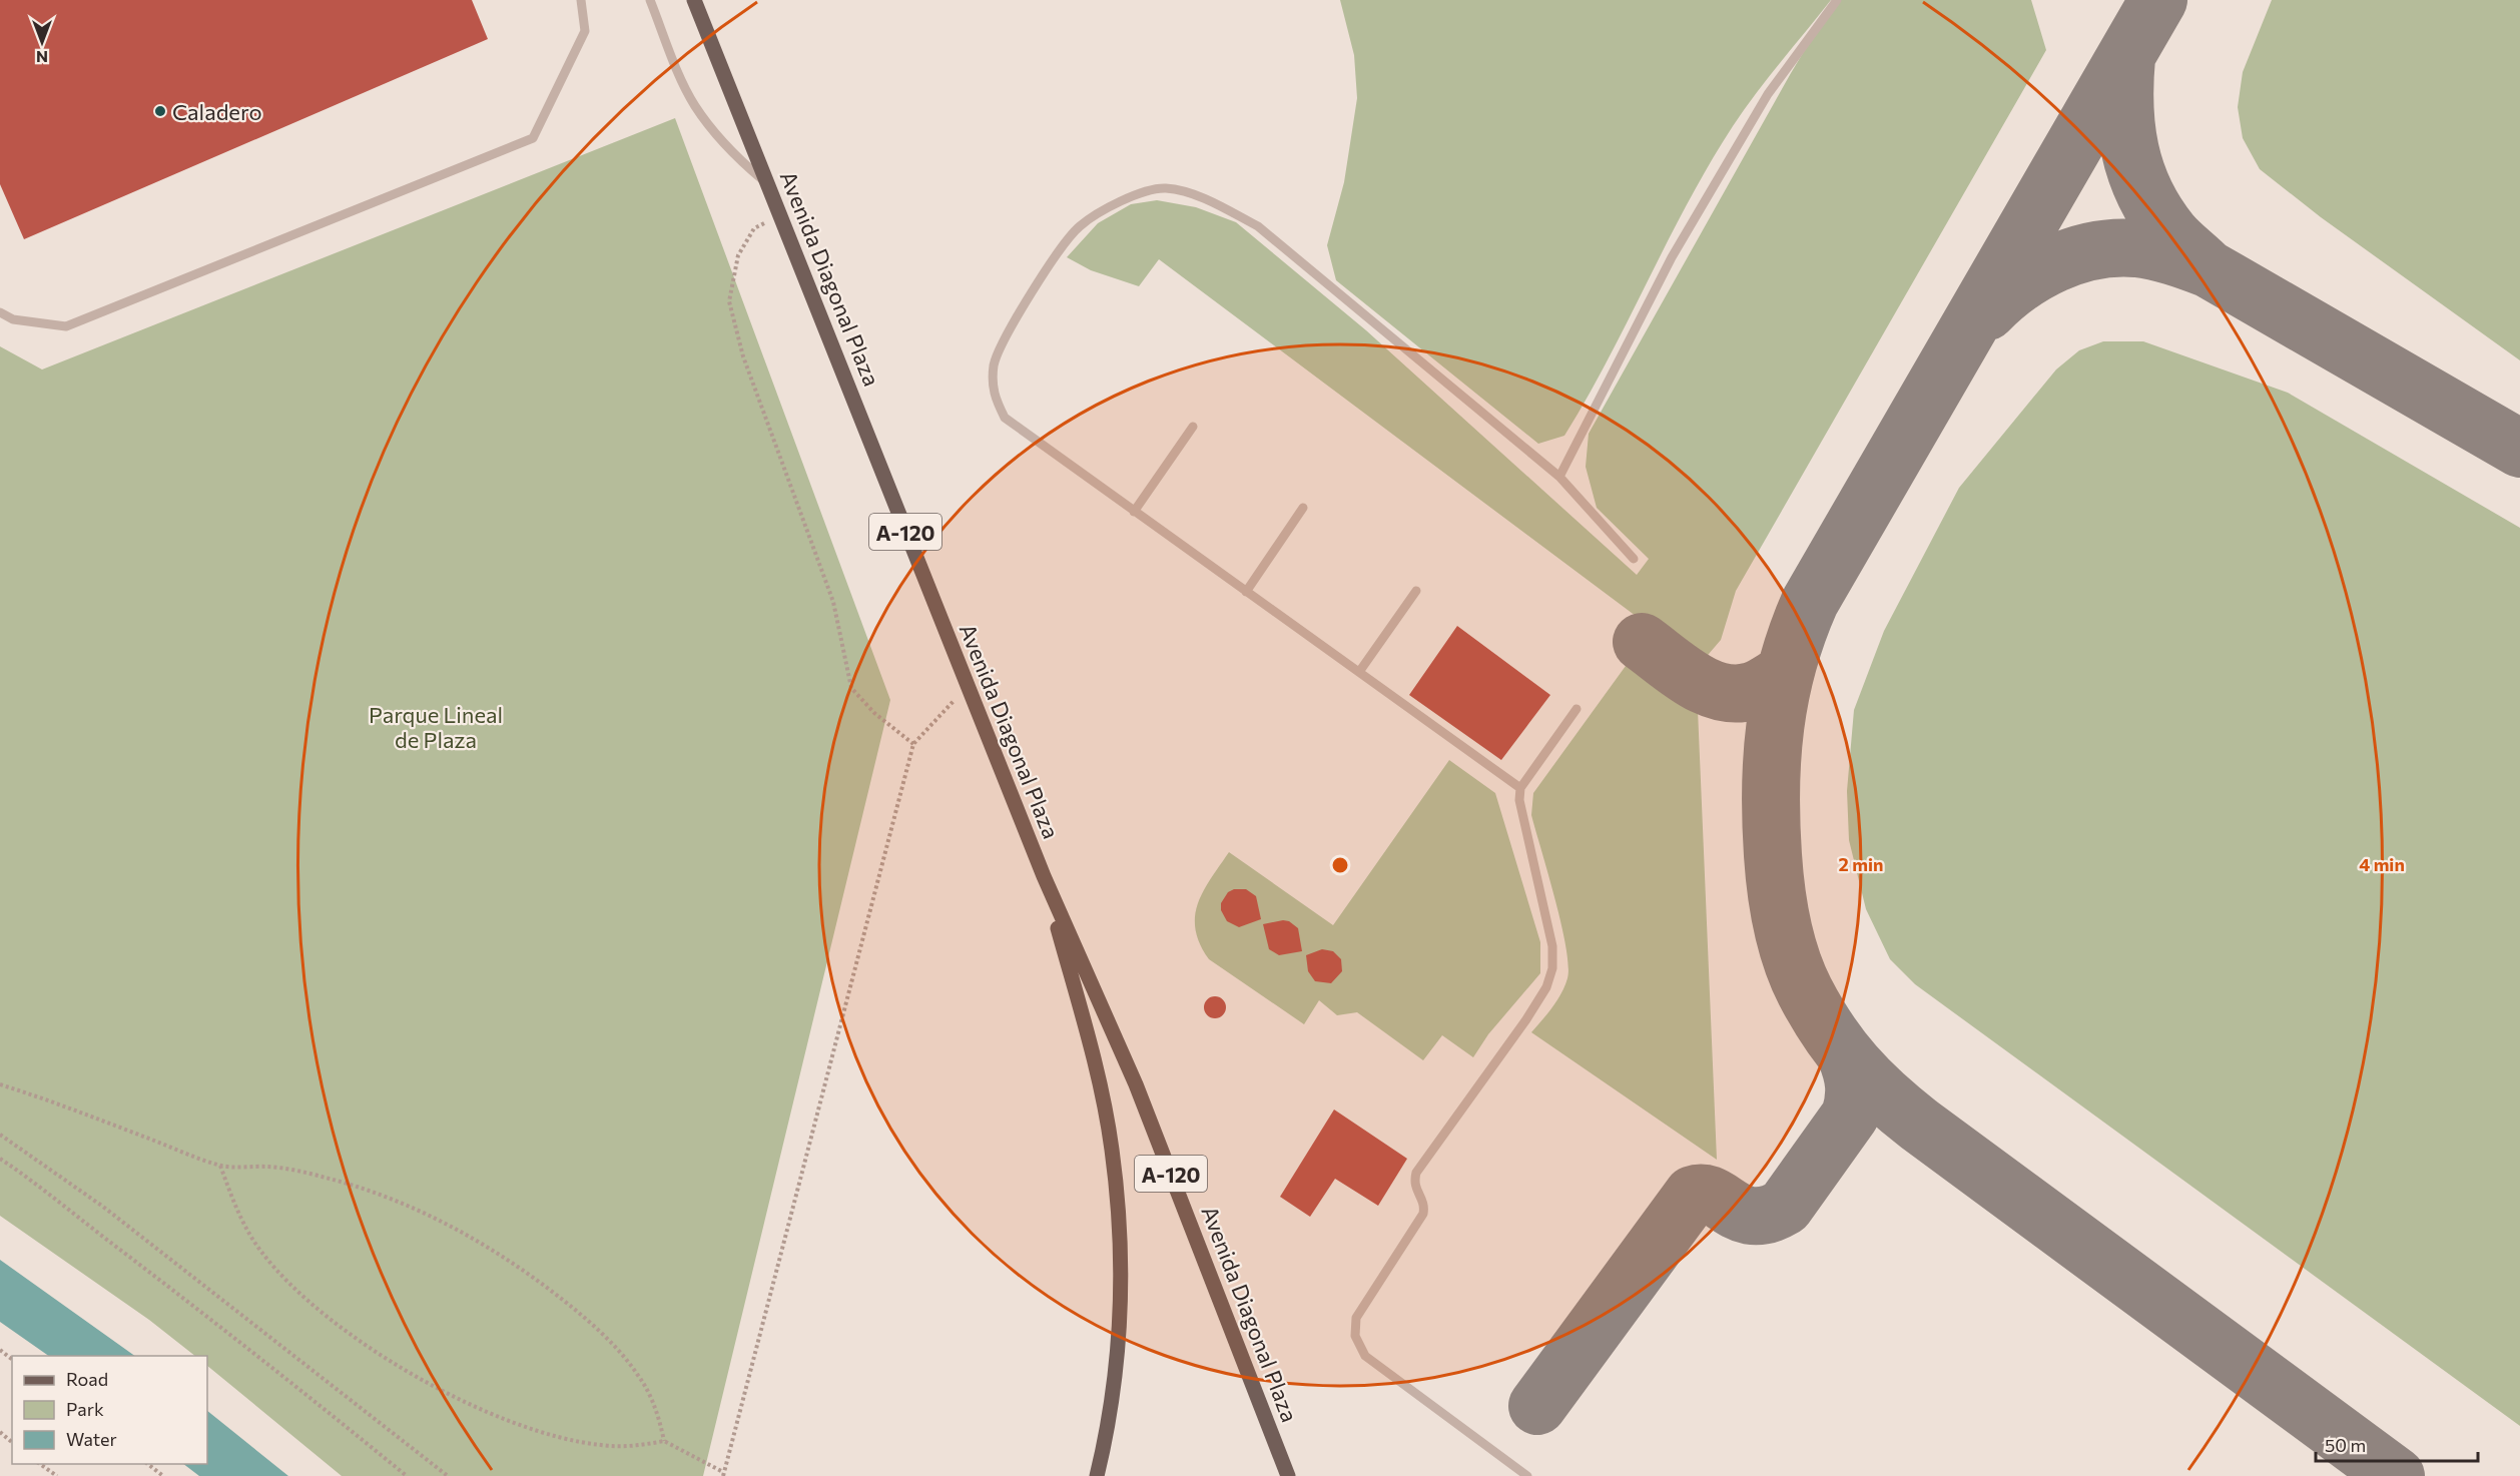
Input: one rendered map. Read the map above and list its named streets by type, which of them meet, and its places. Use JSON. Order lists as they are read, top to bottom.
{
  "streets": {
    "main road": ["Avenida Diagonal Plaza", "A-120"]
  },
  "crossings": [
    ["Avenida Diagonal Plaza", "A-120"]
  ],
  "parks": ["Parque Lineal de Plaza"],
  "places": ["Caladero"],
  "legend": ["Road", "Park", "Water"],
  "scale_bar": "50 m",
  "north": "bottom",
  "rings": ["2 min", "4 min"]
}
